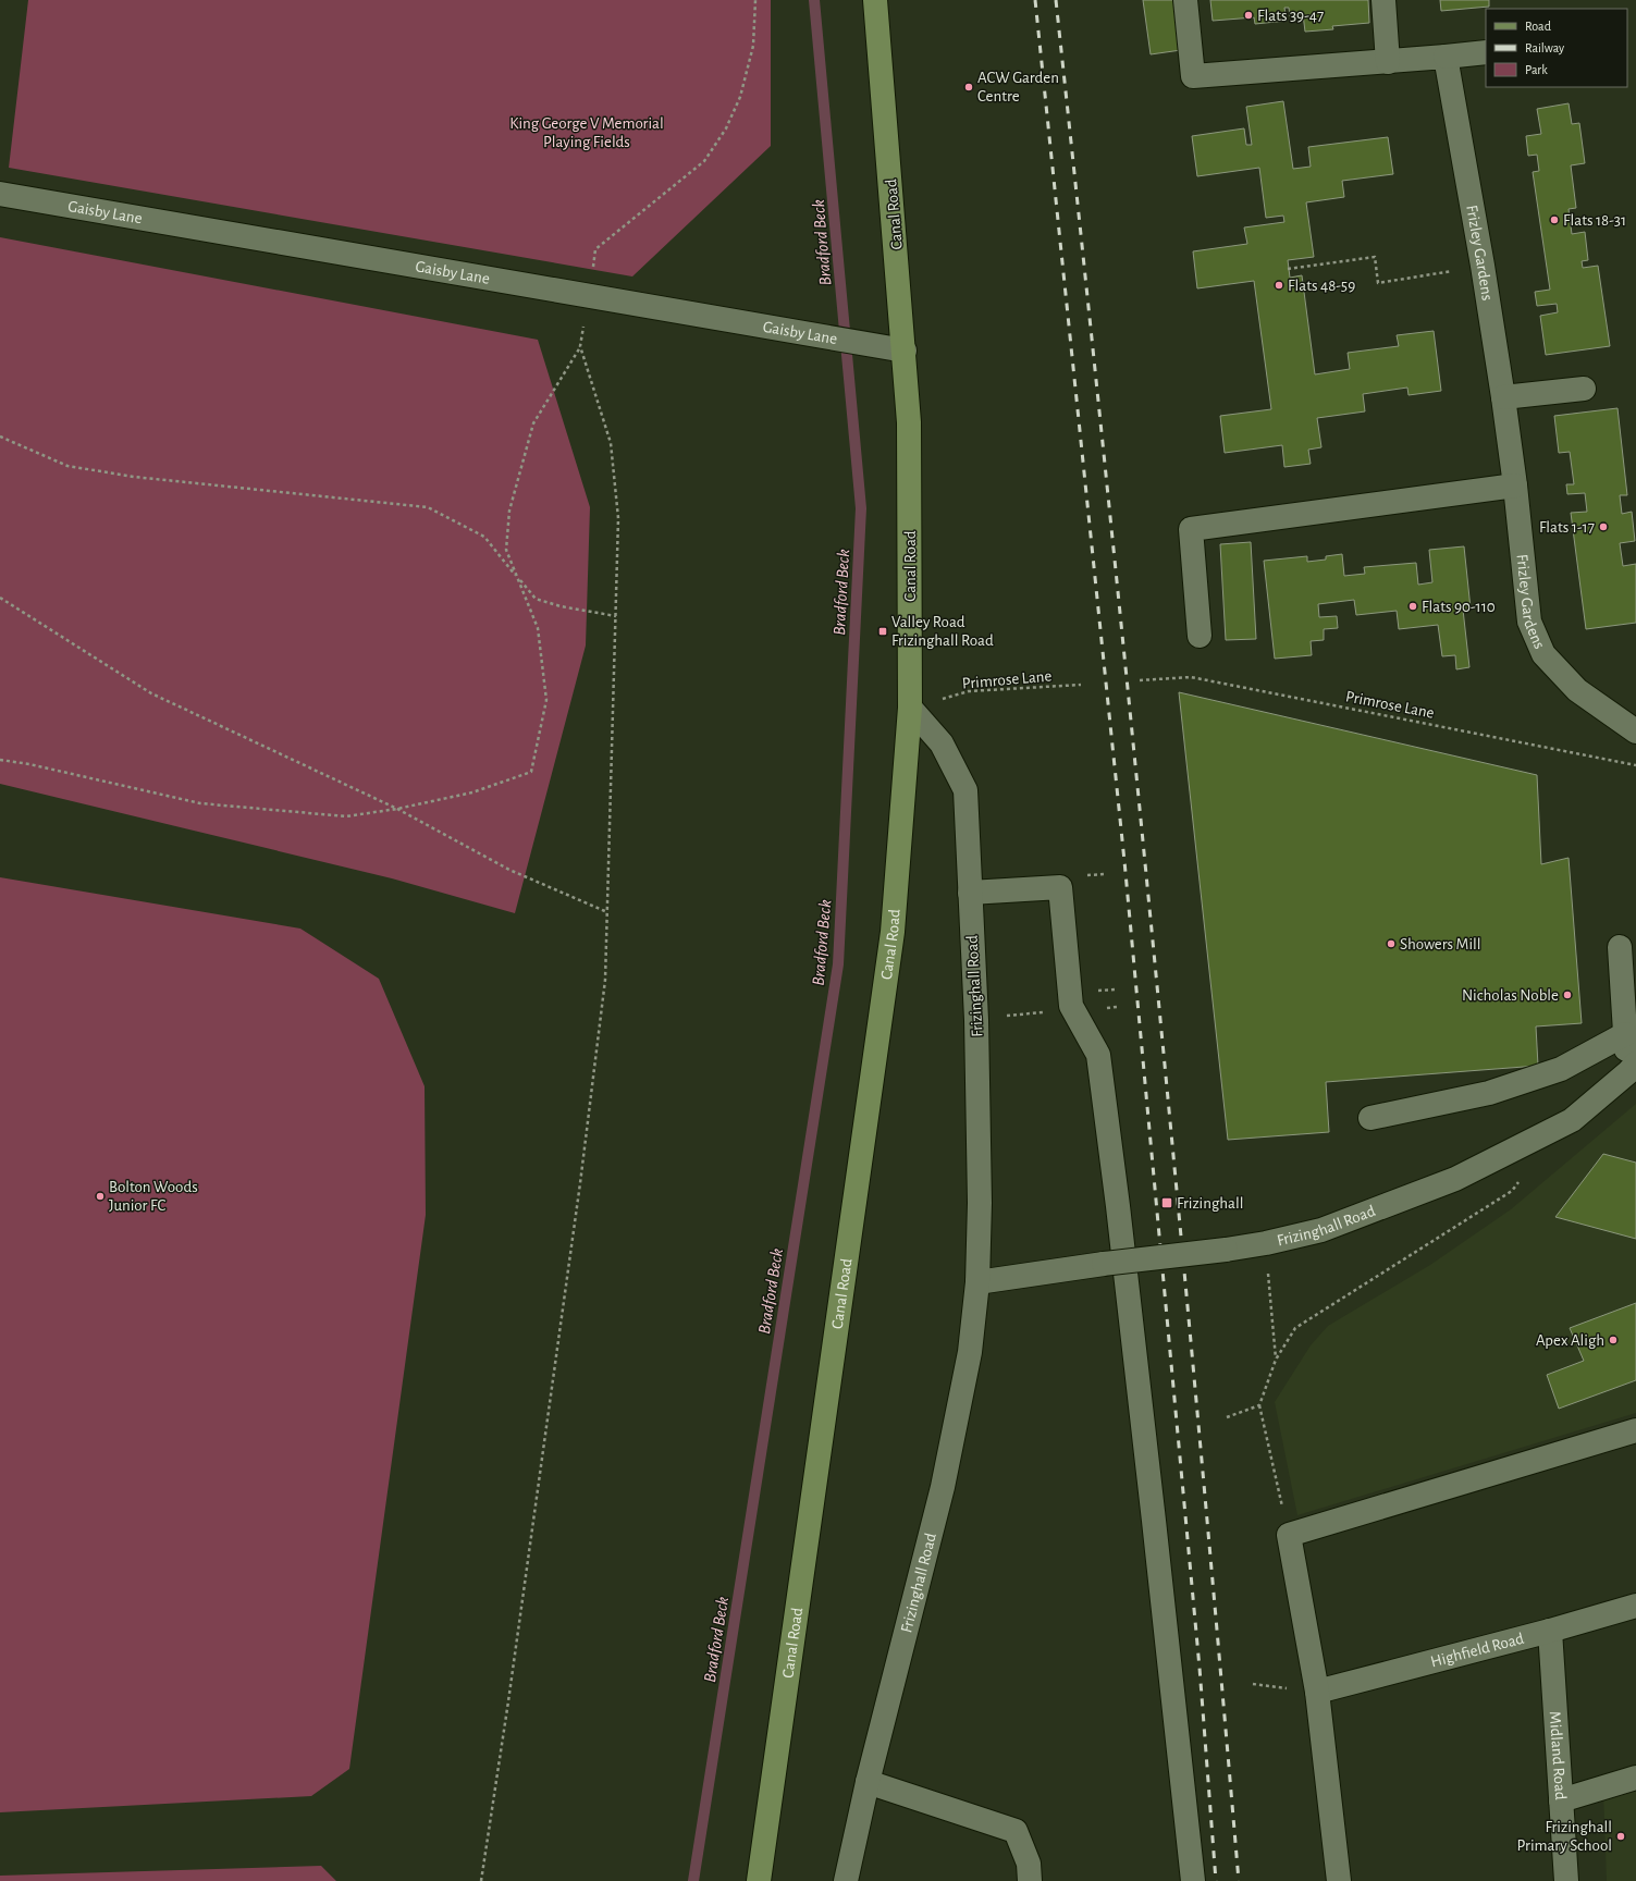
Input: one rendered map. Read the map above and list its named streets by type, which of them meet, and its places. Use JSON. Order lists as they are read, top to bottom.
{
  "streets": {
    "main road": ["Canal Road"],
    "street": [
      "Gaisby Lane",
      "Frizley Gardens",
      "Frizinghall Road",
      "Highfield Road",
      "Midland Road"
    ],
    "path": ["Primrose Lane"]
  },
  "crossings": [
    ["Gaisby Lane", "Canal Road"],
    ["Canal Road", "Primrose Lane"],
    ["Canal Road", "Frizinghall Road"],
    ["Primrose Lane", "Frizinghall Road"],
    ["Highfield Road", "Midland Road"]
  ],
  "water": ["Bradford Beck"],
  "parks": ["King George V Memorial Playing Fields"],
  "places": {
    "other": [
      "Flats 39-47",
      "ACW Garden Centre",
      "Flats 18-31",
      "Flats 48-59",
      "Flats 1-17",
      "Flats 90-110",
      "Showers Mill",
      "Nicholas Noble",
      "Bolton Woods Junior FC",
      "Apex Aligh",
      "Frizinghall Primary School"
    ],
    "transit": ["Valley Road Frizinghall Road", "Frizinghall"]
  },
  "legend": ["Road", "Railway", "Park"]
}
